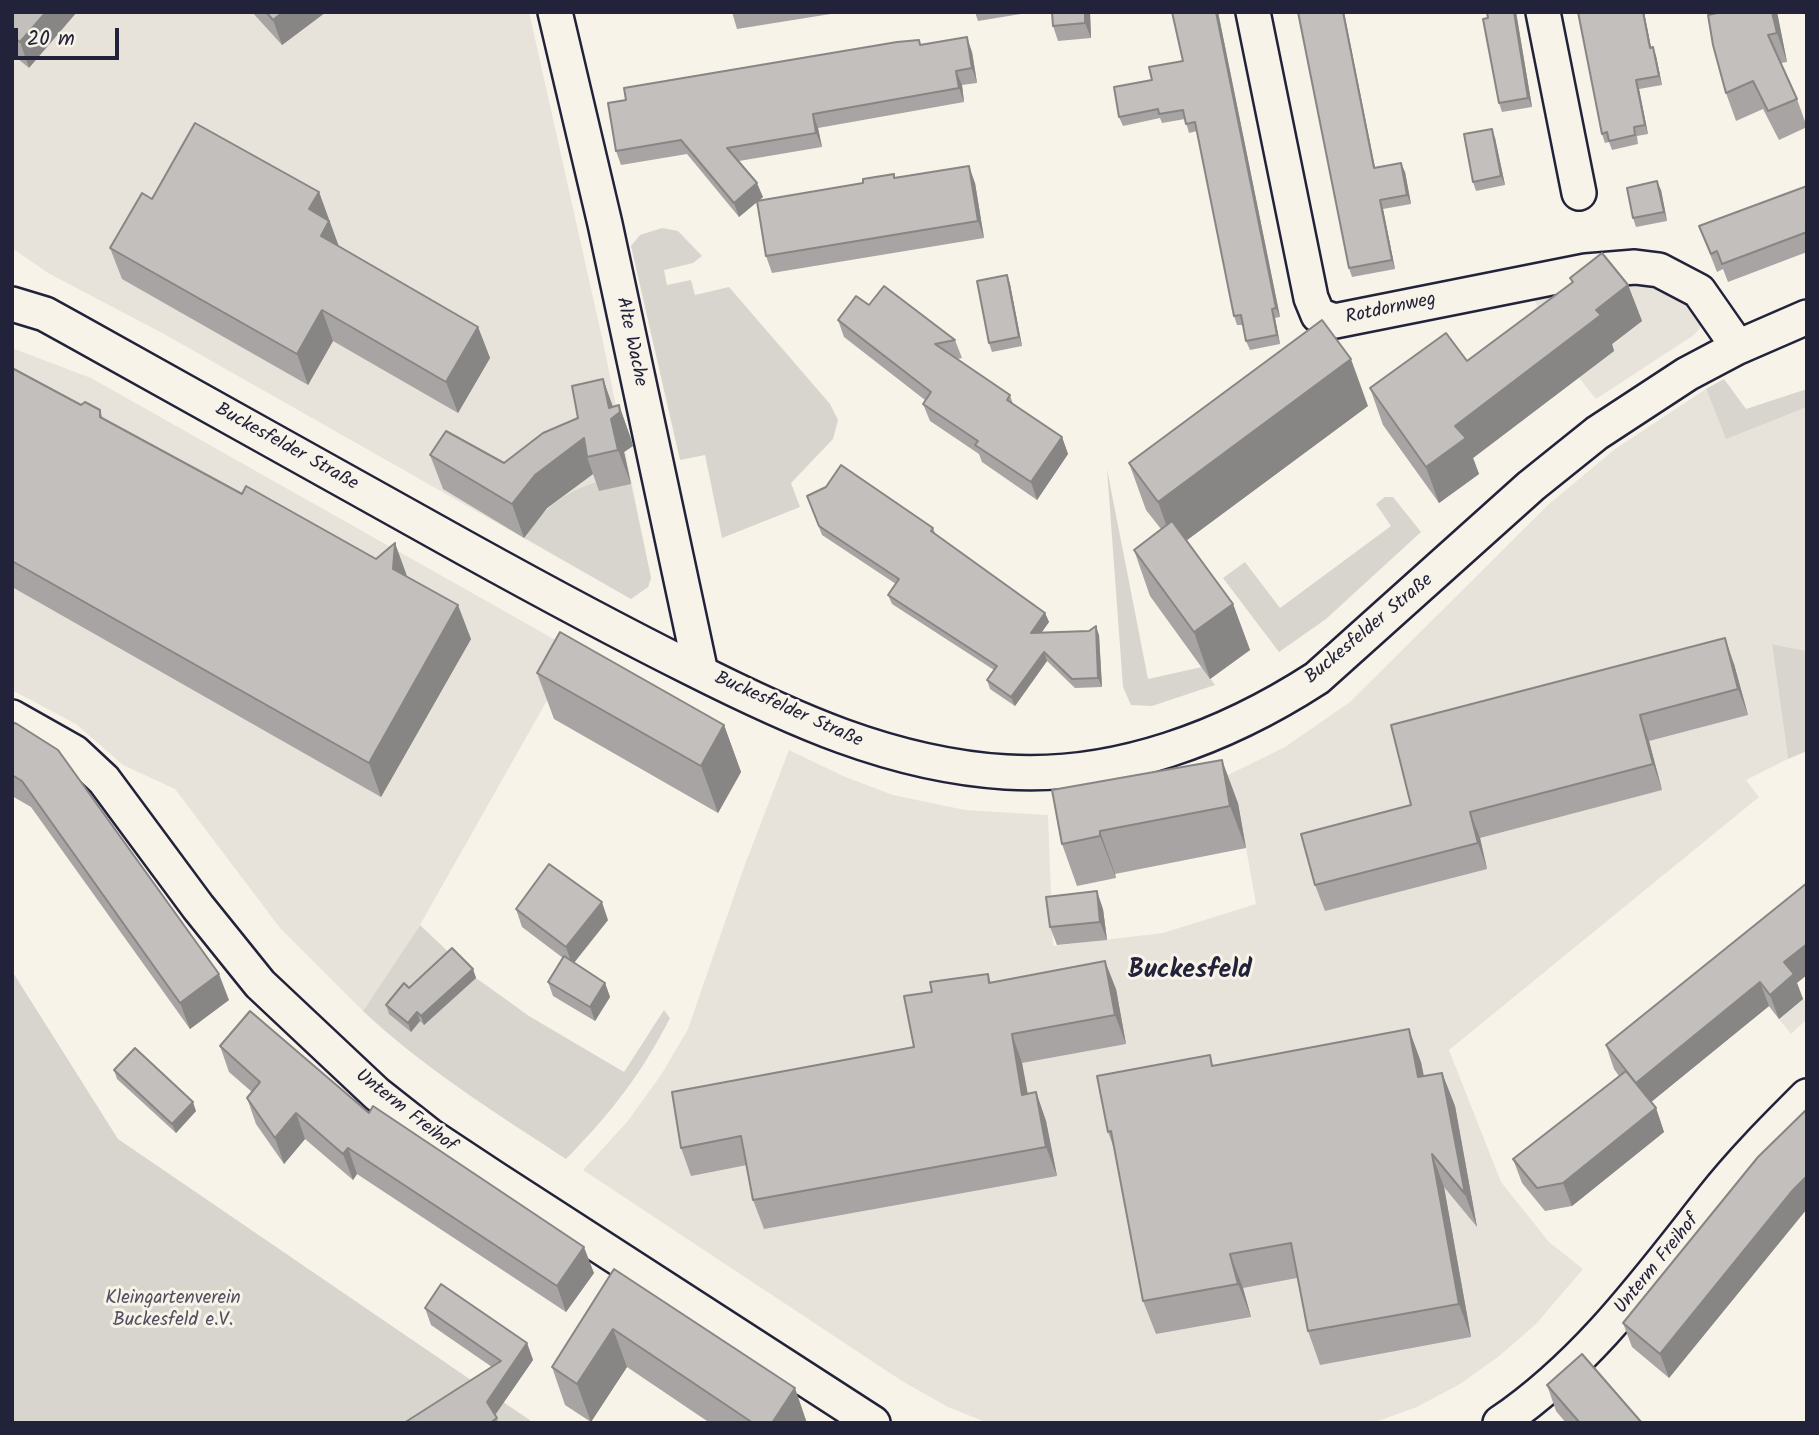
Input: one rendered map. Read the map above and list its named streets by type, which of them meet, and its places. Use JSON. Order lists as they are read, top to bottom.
{
  "streets": {
    "street": [
      "Rotdornweg",
      "Alte Wache",
      "Buckesfelder Straße",
      "Unterm Freihof"
    ]
  },
  "crossings": [
    ["Rotdornweg", "Buckesfelder Straße"],
    ["Alte Wache", "Buckesfelder Straße"]
  ],
  "districts": ["Buckesfeld"],
  "parks": ["Kleingartenverein Buckesfeld e.V."],
  "scale_bar": "20 m"
}
